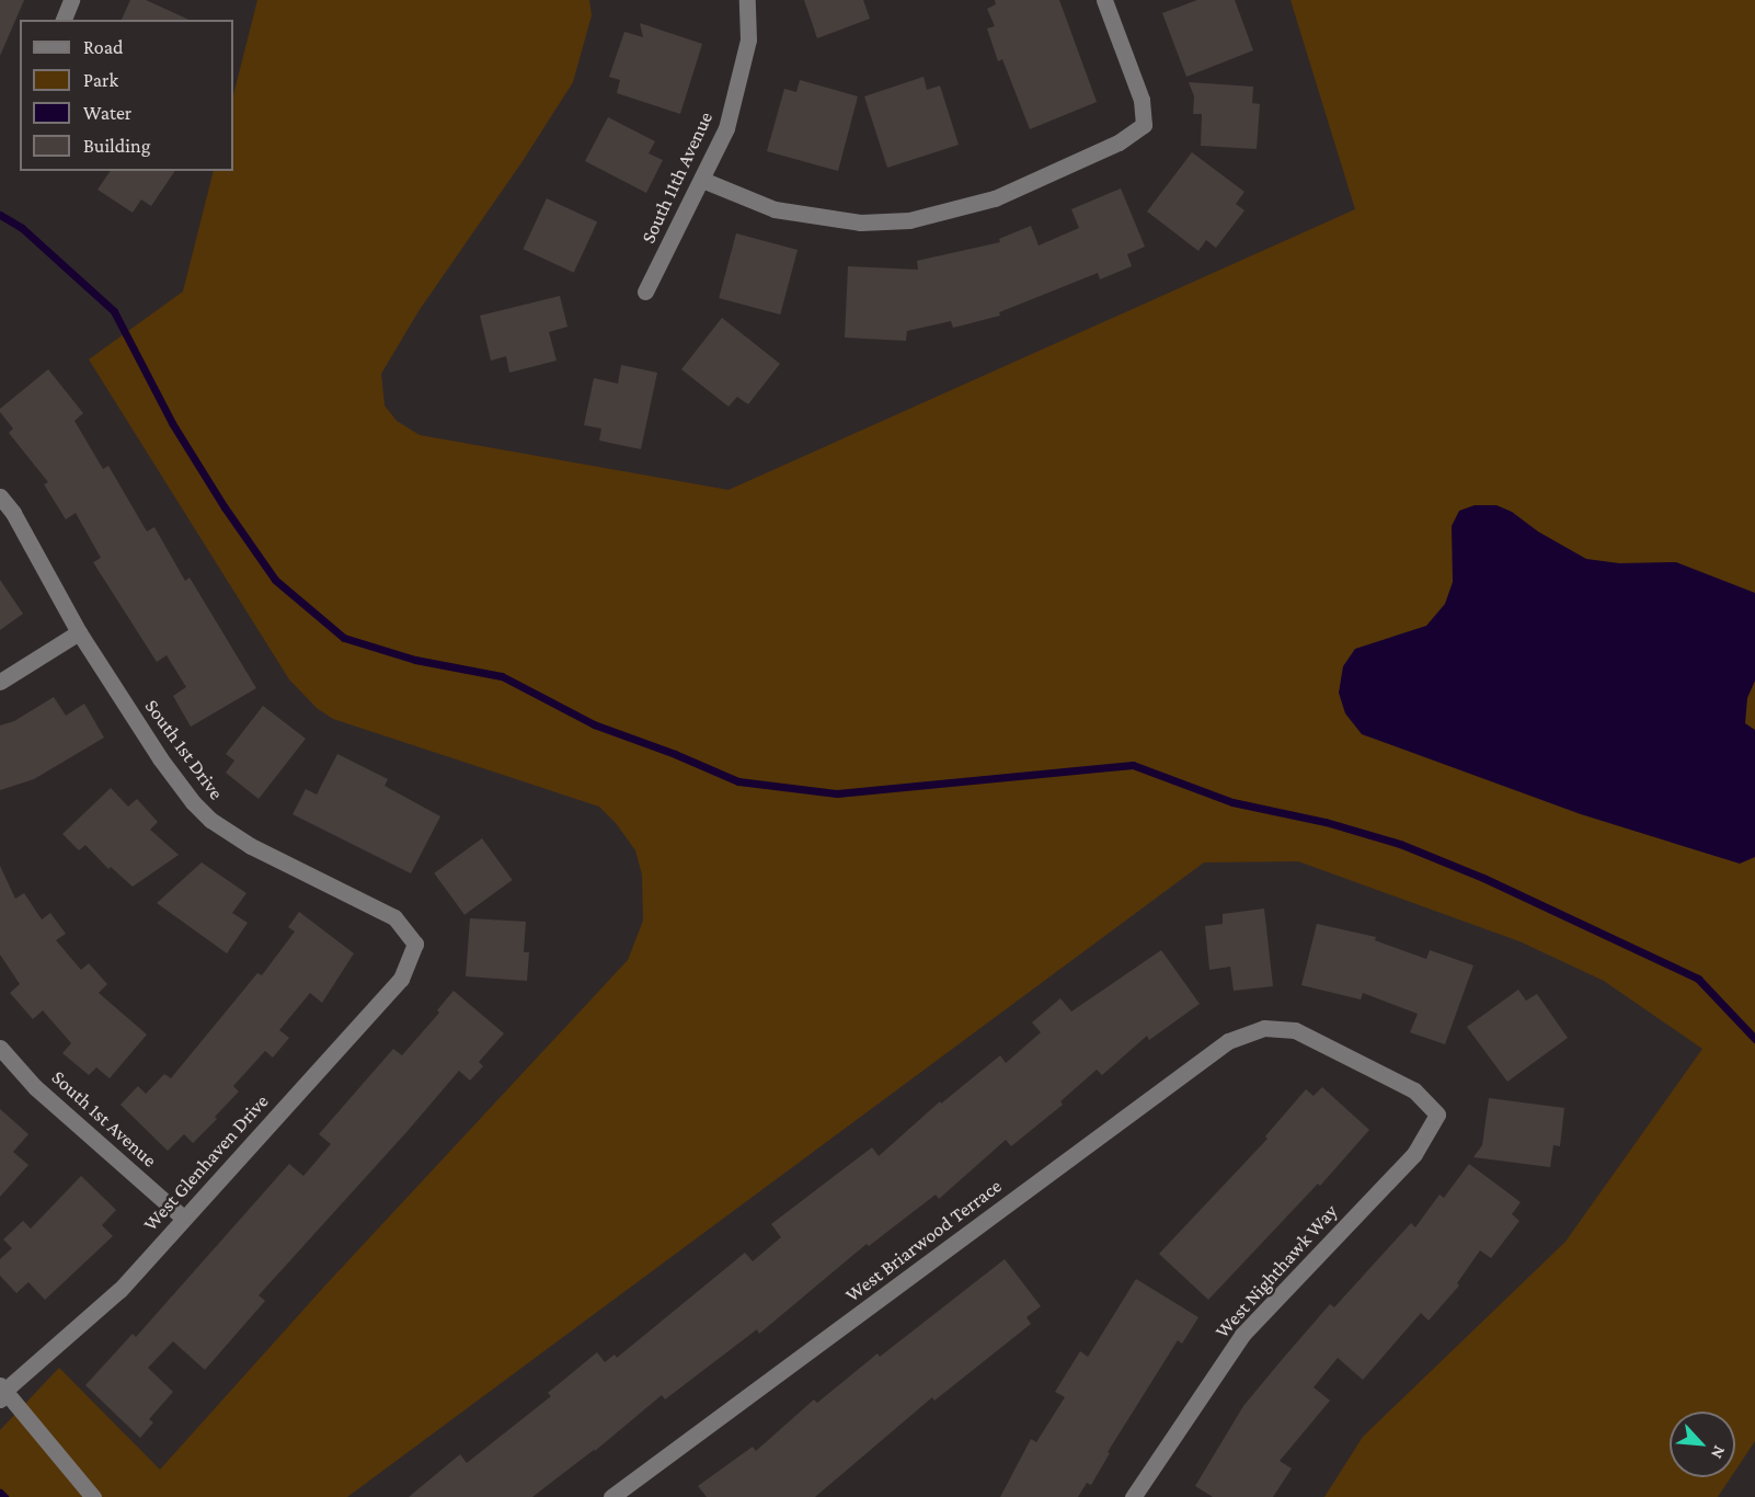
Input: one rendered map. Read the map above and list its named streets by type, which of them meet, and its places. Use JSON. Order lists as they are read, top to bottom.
{
  "streets": {
    "street": [
      "South 11th Avenue",
      "South 1st Drive",
      "South 1st Avenue",
      "West Glenhaven Drive",
      "West Briarwood Terrace",
      "West Nighthawk Way"
    ]
  },
  "crossings": [
    ["South 1st Drive", "West Glenhaven Drive"],
    ["South 1st Avenue", "West Glenhaven Drive"],
    ["West Briarwood Terrace", "West Nighthawk Way"]
  ],
  "legend": [
    "Road",
    "Park",
    "Water",
    "Building"
  ],
  "north": "bottom right"
}
